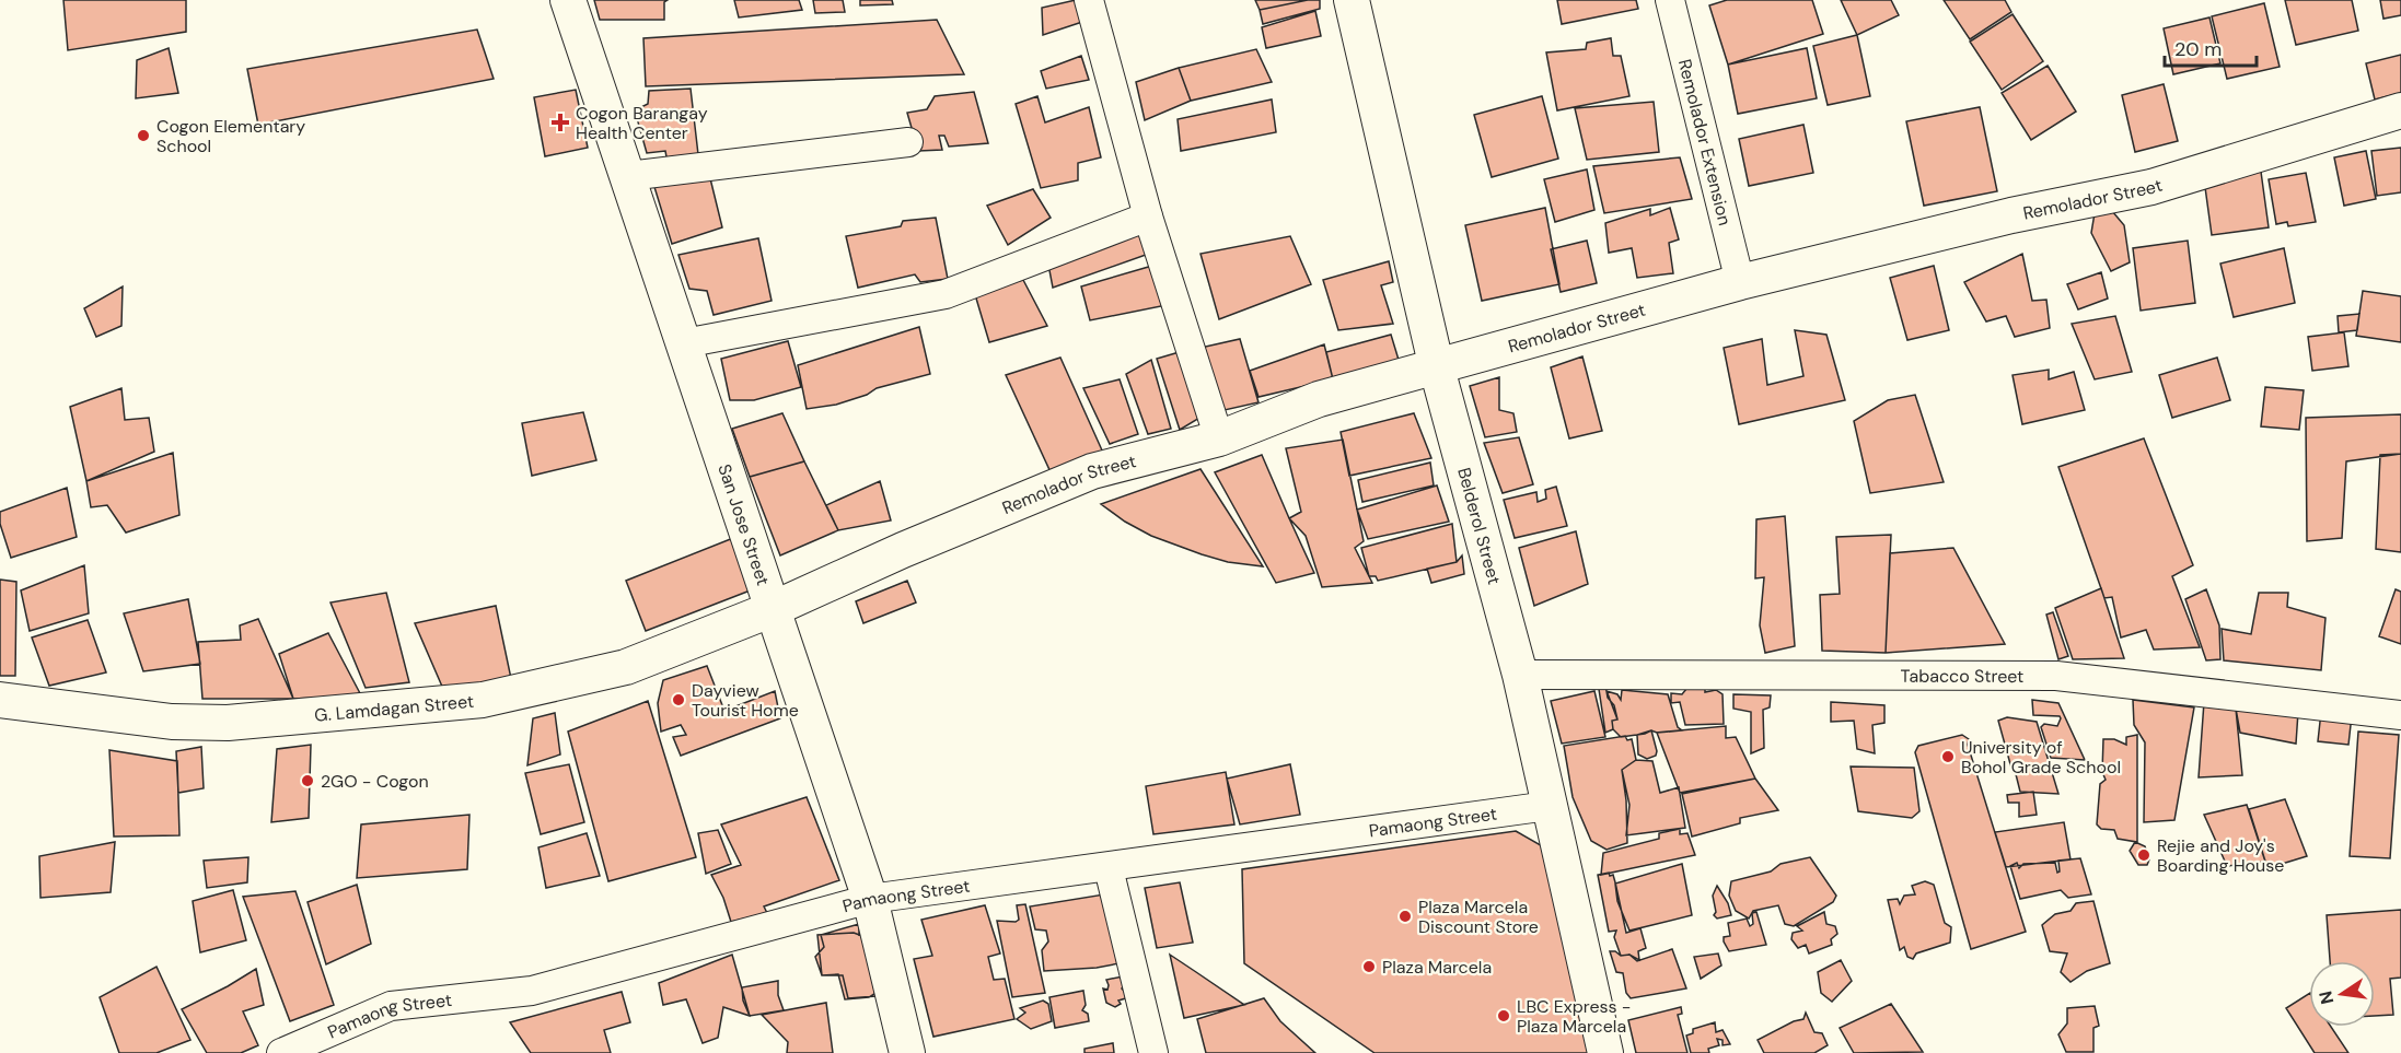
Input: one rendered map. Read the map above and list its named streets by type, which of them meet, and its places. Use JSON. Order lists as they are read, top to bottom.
{
  "streets": {
    "street": [
      "Remolador Extension",
      "Remolador Street",
      "San Jose Street",
      "Belderol Street",
      "Tabacco Street",
      "G. Lamdagan Street",
      "Pamaong Street"
    ]
  },
  "crossings": [
    ["Remolador Extension", "Remolador Street"],
    ["Remolador Street", "San Jose Street"],
    ["Remolador Street", "Belderol Street"],
    ["Remolador Street", "G. Lamdagan Street"],
    ["San Jose Street", "G. Lamdagan Street"],
    ["San Jose Street", "Pamaong Street"],
    ["Belderol Street", "Tabacco Street"],
    ["Belderol Street", "Pamaong Street"]
  ],
  "places": {
    "health": ["Cogon Barangay Health Center"],
    "other": [
      "Cogon Elementary School",
      "Dayview Tourist Home",
      "University of Bohol Grade School",
      "2GO - Cogon",
      "Rejie and Joy's Boarding House",
      "Plaza Marcela Discount Store",
      "Plaza Marcela",
      "LBC Express - Plaza Marcela"
    ]
  },
  "scale_bar": "20 m",
  "north": "left"
}
